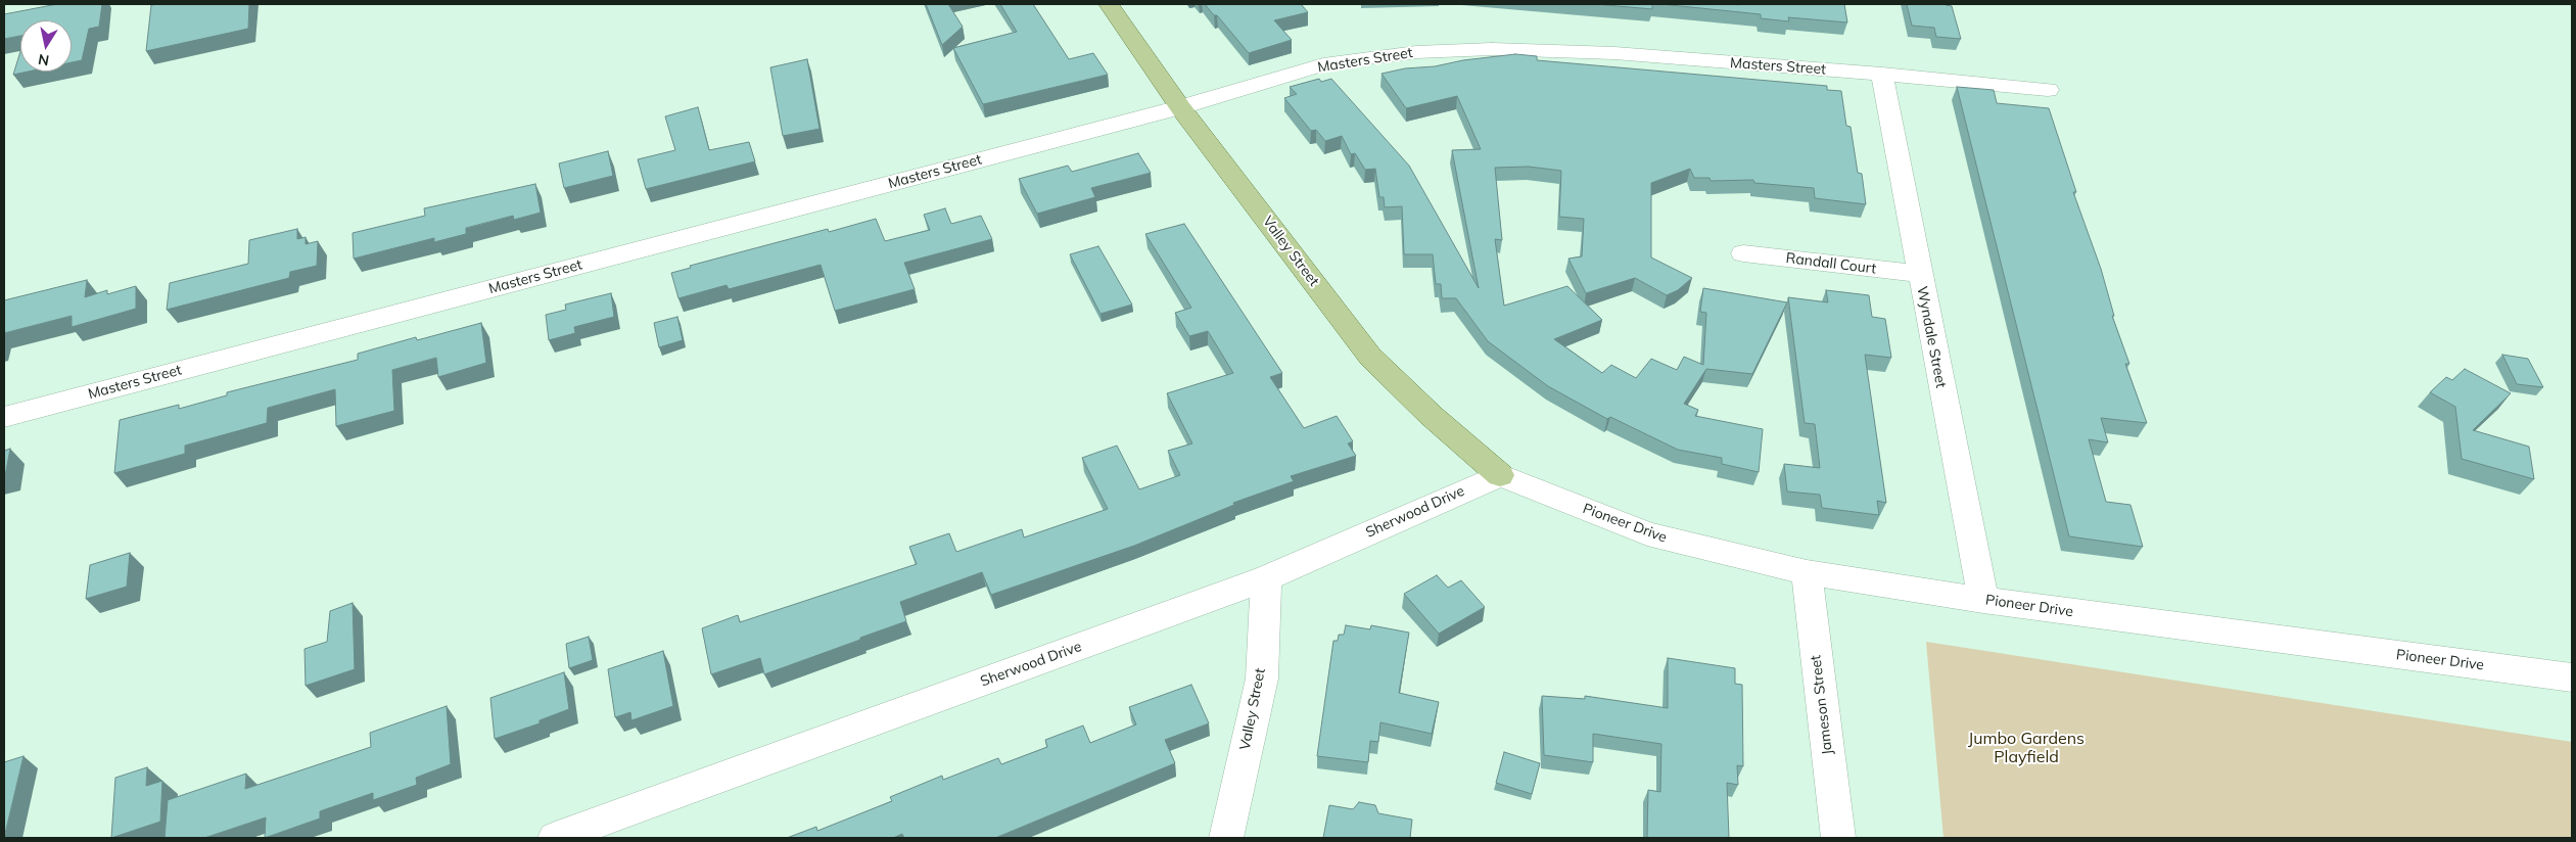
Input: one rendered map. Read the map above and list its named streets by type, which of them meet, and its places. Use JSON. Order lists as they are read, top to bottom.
{
  "streets": {
    "main road": ["Valley Street"],
    "street": [
      "Masters Street",
      "Randall Court",
      "Wyndale Street",
      "Sherwood Drive",
      "Pioneer Drive",
      "Jameson Street"
    ]
  },
  "crossings": [
    ["Masters Street", "Valley Street"],
    ["Masters Street", "Wyndale Street"],
    ["Valley Street", "Sherwood Drive"],
    ["Valley Street", "Pioneer Drive"],
    ["Randall Court", "Wyndale Street"],
    ["Wyndale Street", "Pioneer Drive"],
    ["Sherwood Drive", "Pioneer Drive"],
    ["Pioneer Drive", "Jameson Street"]
  ],
  "parks": ["Jumbo Gardens Playfield"],
  "north": "bottom"
}
